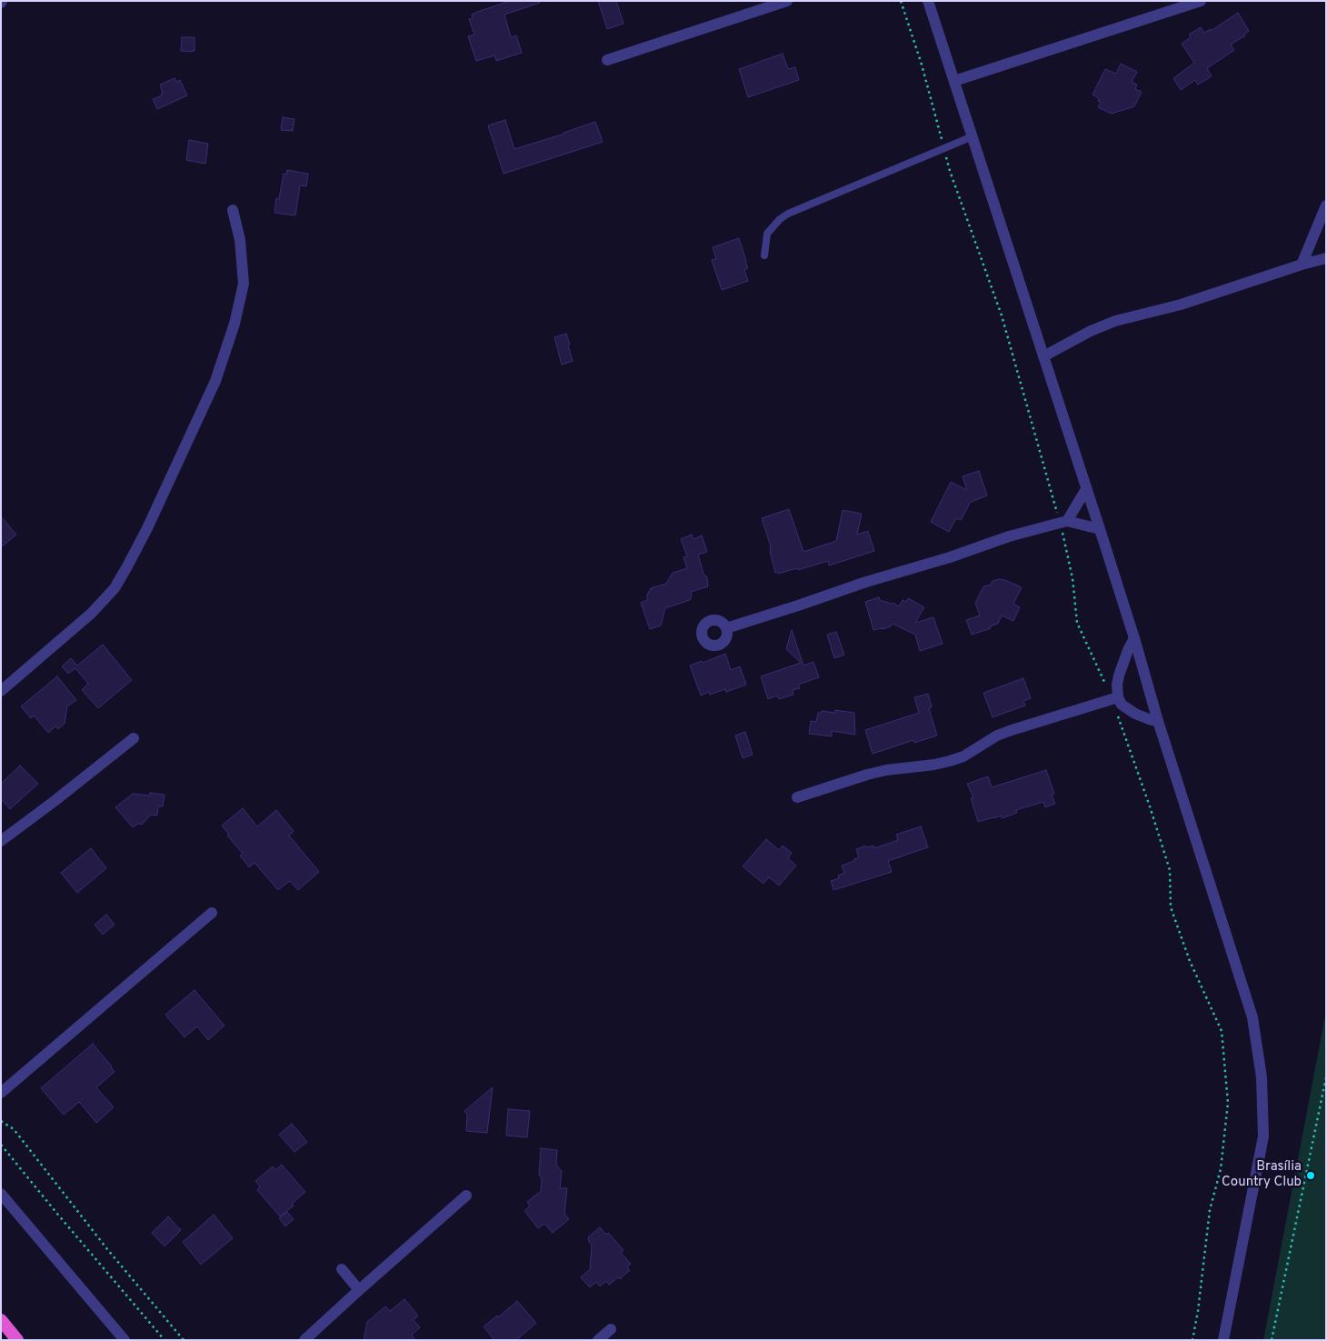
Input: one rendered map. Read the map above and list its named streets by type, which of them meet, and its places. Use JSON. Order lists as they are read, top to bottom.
{
  "places": ["Brasília Country Club"]
}
